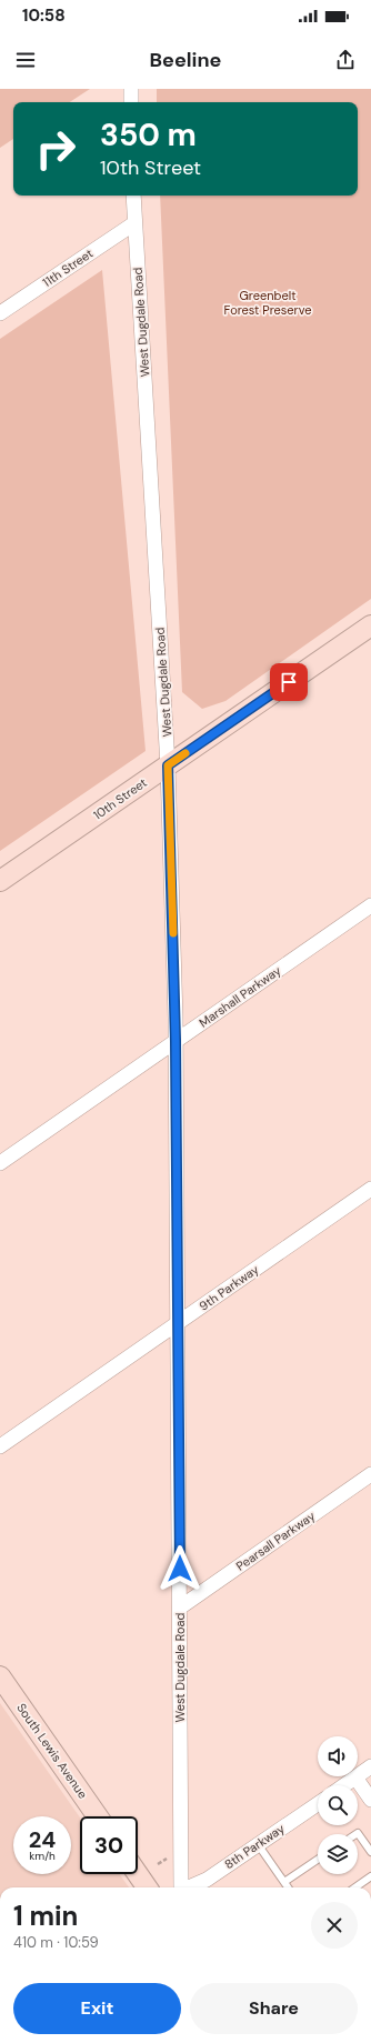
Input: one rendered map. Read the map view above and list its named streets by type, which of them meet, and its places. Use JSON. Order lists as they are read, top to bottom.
{
  "streets": {
    "street": [
      "11th Street",
      "West Dugdale Road",
      "10th Street",
      "Marshall Parkway",
      "9th Parkway",
      "Pearsall Parkway",
      "South Lewis Avenue",
      "8th Parkway"
    ]
  },
  "crossings": [
    ["11th Street", "West Dugdale Road"],
    ["West Dugdale Road", "10th Street"],
    ["West Dugdale Road", "Marshall Parkway"],
    ["West Dugdale Road", "9th Parkway"],
    ["West Dugdale Road", "Pearsall Parkway"]
  ],
  "parks": ["Greenbelt Forest Preserve"],
  "page": {
    "status": "10:58",
    "header": "Beeline",
    "turn": ["350 m", "10th Street"],
    "speed": "24 km/h",
    "limit": "30",
    "heading": ["1 min", "410 m · 10:59"],
    "buttons": ["Exit", "Share"]
  }
}
